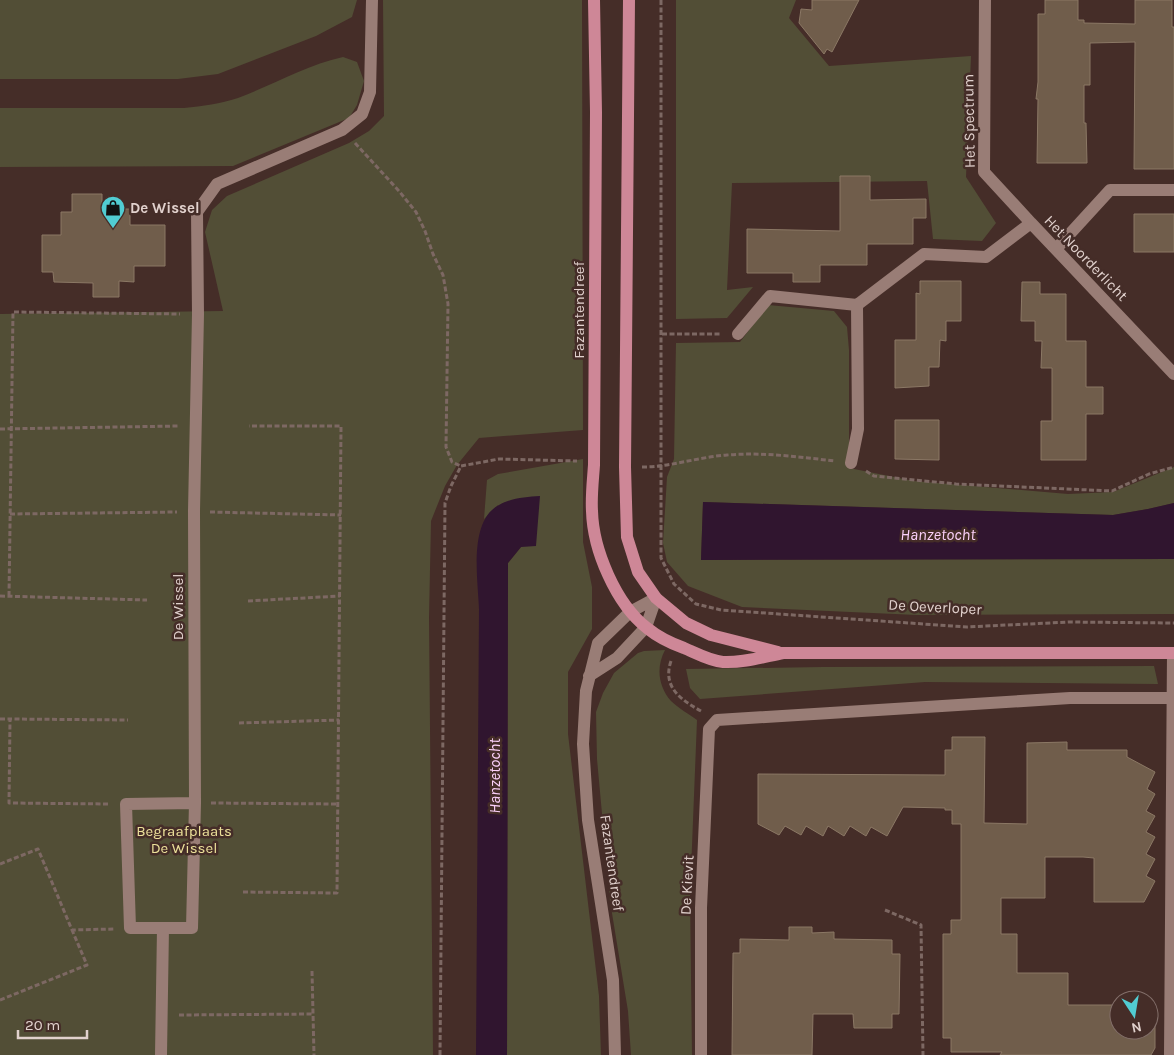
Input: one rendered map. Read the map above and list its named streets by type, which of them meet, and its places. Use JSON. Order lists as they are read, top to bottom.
{
  "streets": {
    "main road": ["Fazantendreef"],
    "street": [
      "Het Spectrum",
      "Het Noorderlicht",
      "De Wissel",
      "De Kievit"
    ],
    "path": ["De Oeverloper"]
  },
  "crossings": [
    ["Het Spectrum", "Het Noorderlicht"]
  ],
  "water": ["Hanzetocht"],
  "parks": ["Begraafplaats De Wissel"],
  "places": {
    "shop": ["De Wissel"]
  },
  "scale_bar": "20 m",
  "north": "bottom"
}
